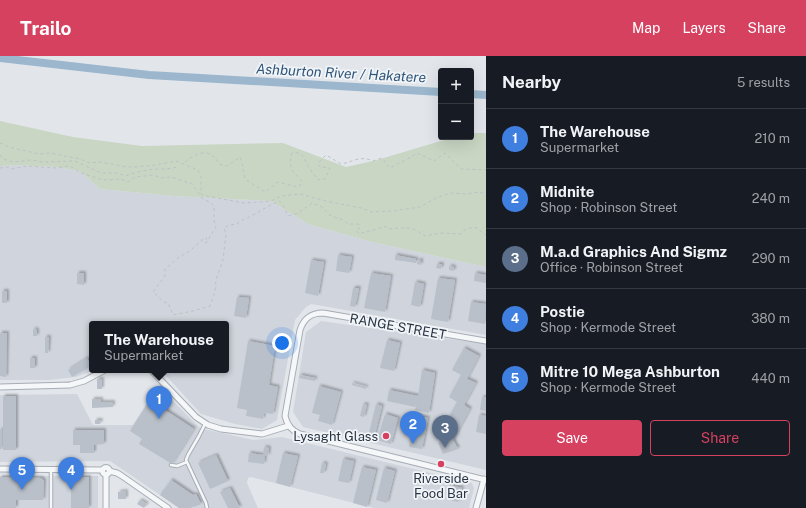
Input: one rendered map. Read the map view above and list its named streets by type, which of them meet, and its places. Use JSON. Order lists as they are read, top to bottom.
{
  "streets": {
    "street": ["RANGE STREET"]
  },
  "water": ["Ashburton River / Hakatere"],
  "places": ["Lysaght Glass", "Riverside Food Bar"],
  "page": {
    "header": "Trailo",
    "nav": ["Map", "Layers", "Share"],
    "heading": ["Nearby", "5 results"],
    "map_buttons": ["+", "−"],
    "list": [
      {
        "mark": "1",
        "name": "The Warehouse",
        "note": "Supermarket",
        "value": "210 m"
      },
      {
        "mark": "2",
        "name": "Midnite",
        "note": "Shop · Robinson Street",
        "value": "240 m"
      },
      {
        "mark": "3",
        "name": "M.a.d Graphics And Sigmz",
        "note": "Office · Robinson Street",
        "value": "290 m"
      },
      {
        "mark": "4",
        "name": "Postie",
        "note": "Shop · Kermode Street",
        "value": "380 m"
      },
      {
        "mark": "5",
        "name": "Mitre 10 Mega Ashburton",
        "note": "Shop · Kermode Street",
        "value": "440 m"
      }
    ],
    "popup": ["The Warehouse", "Supermarket"],
    "pins": [
      "1",
      "2",
      "3",
      "4",
      "5"
    ],
    "buttons": ["Save", "Share"]
  }
}
